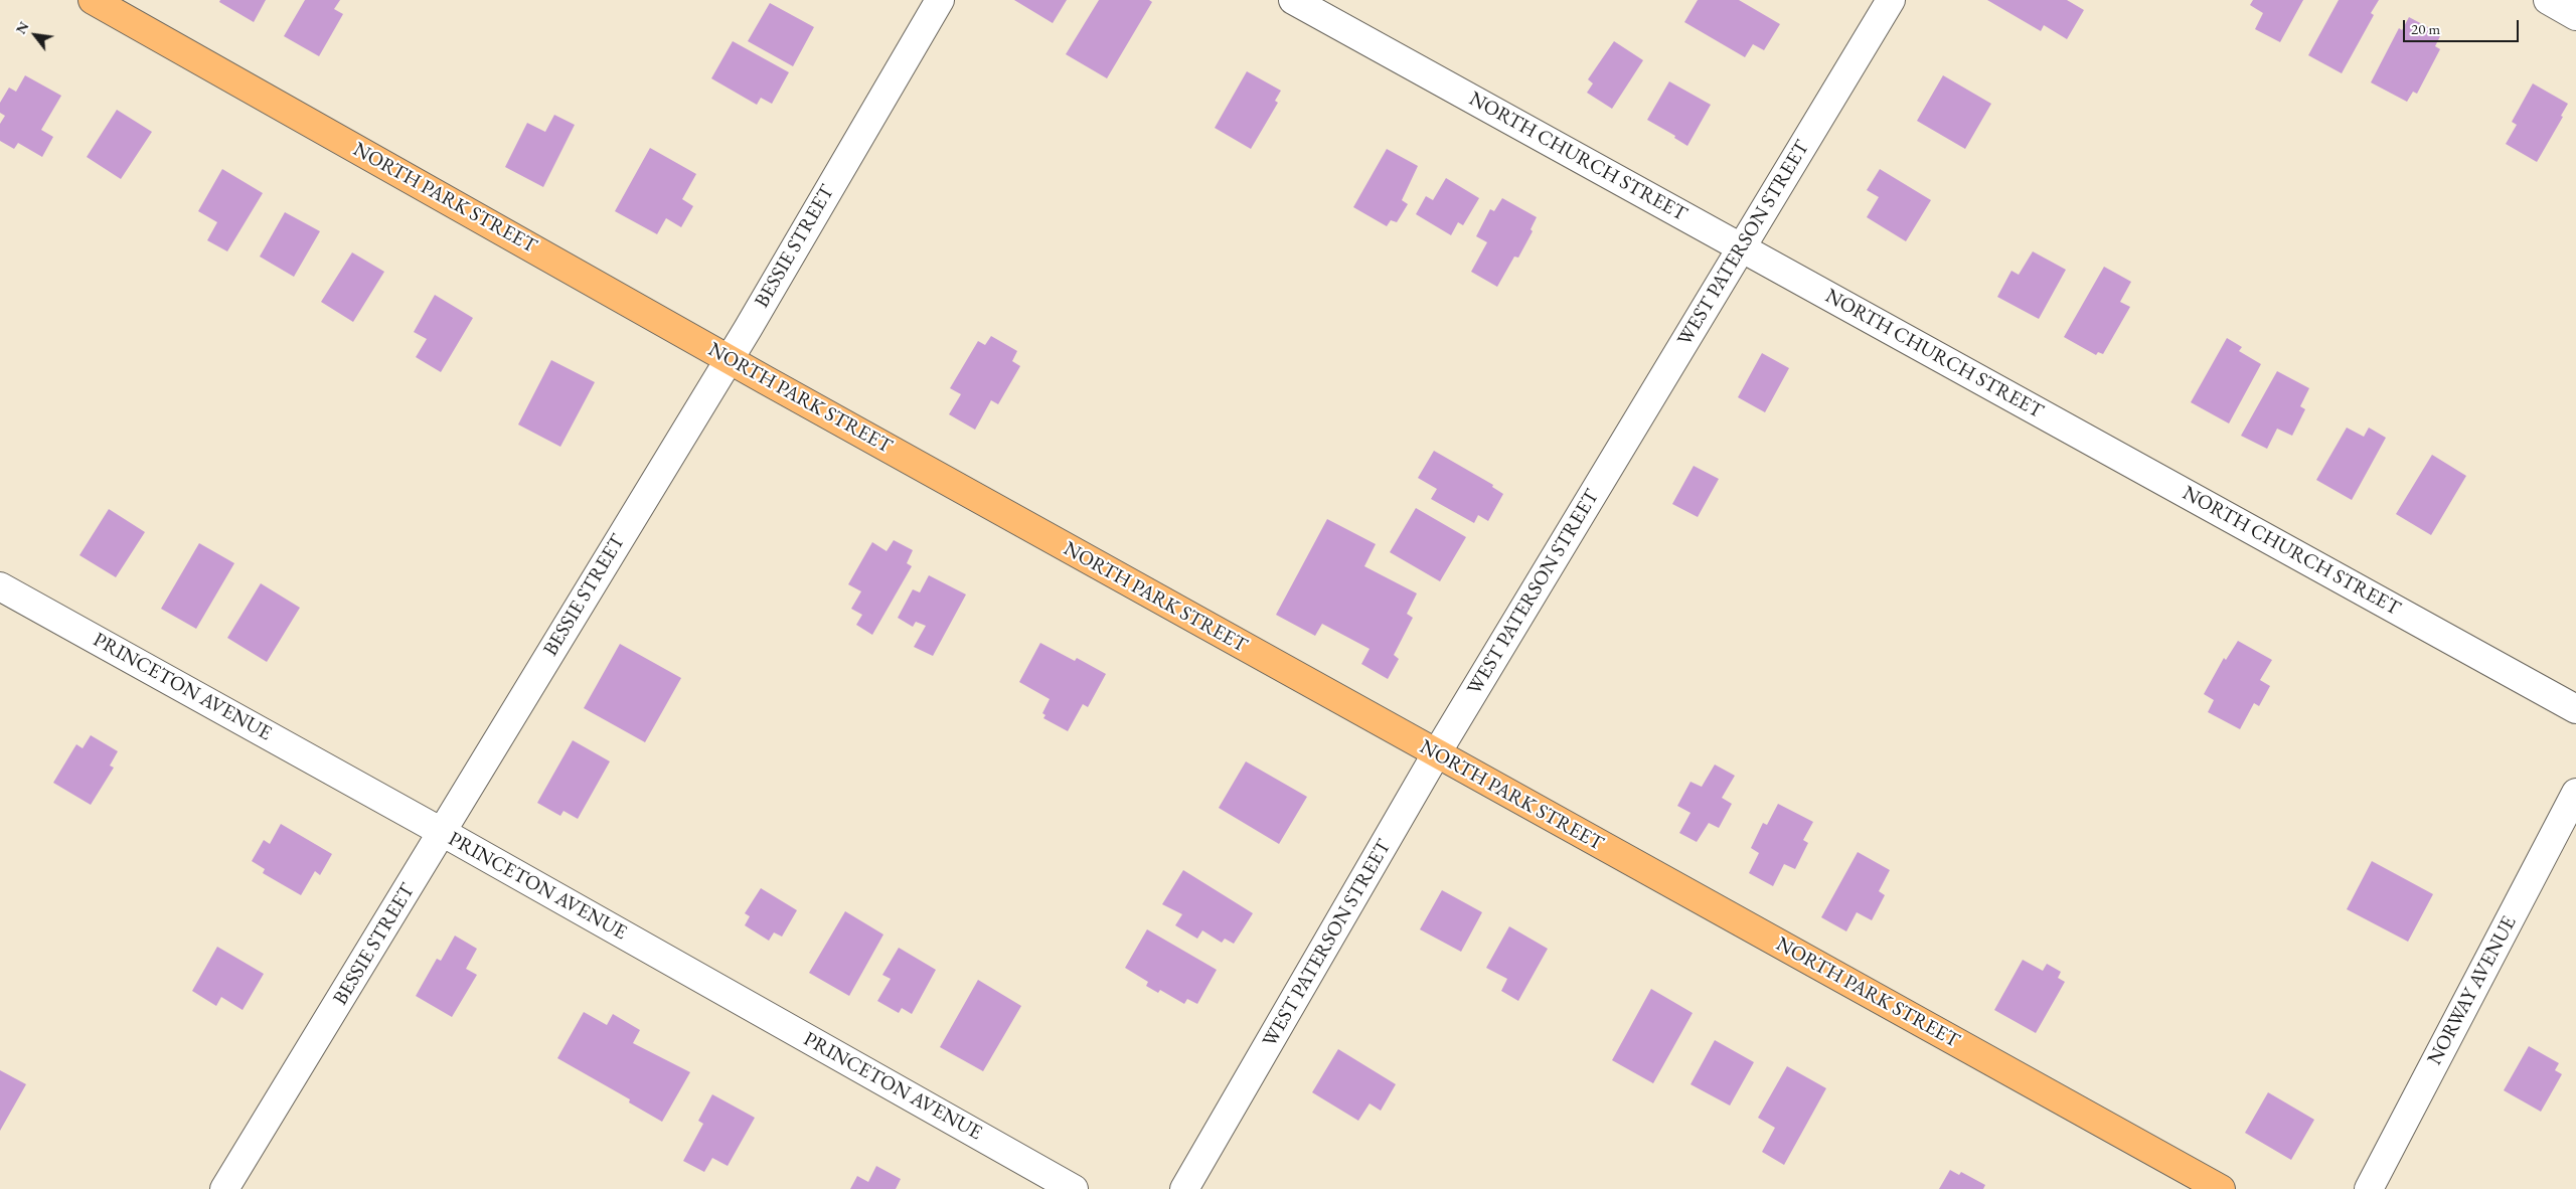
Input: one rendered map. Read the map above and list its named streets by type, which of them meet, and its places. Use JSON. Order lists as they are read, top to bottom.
{
  "streets": {
    "main road": ["NORTH PARK STREET"],
    "street": [
      "NORTH CHURCH STREET",
      "WEST PATERSON STREET",
      "BESSIE STREET",
      "PRINCETON AVENUE",
      "NORWAY AVENUE"
    ]
  },
  "crossings": [
    ["NORTH CHURCH STREET", "WEST PATERSON STREET"],
    ["NORTH PARK STREET", "WEST PATERSON STREET"],
    ["NORTH PARK STREET", "BESSIE STREET"],
    ["BESSIE STREET", "PRINCETON AVENUE"]
  ],
  "scale_bar": "20 m",
  "north": "top left"
}
